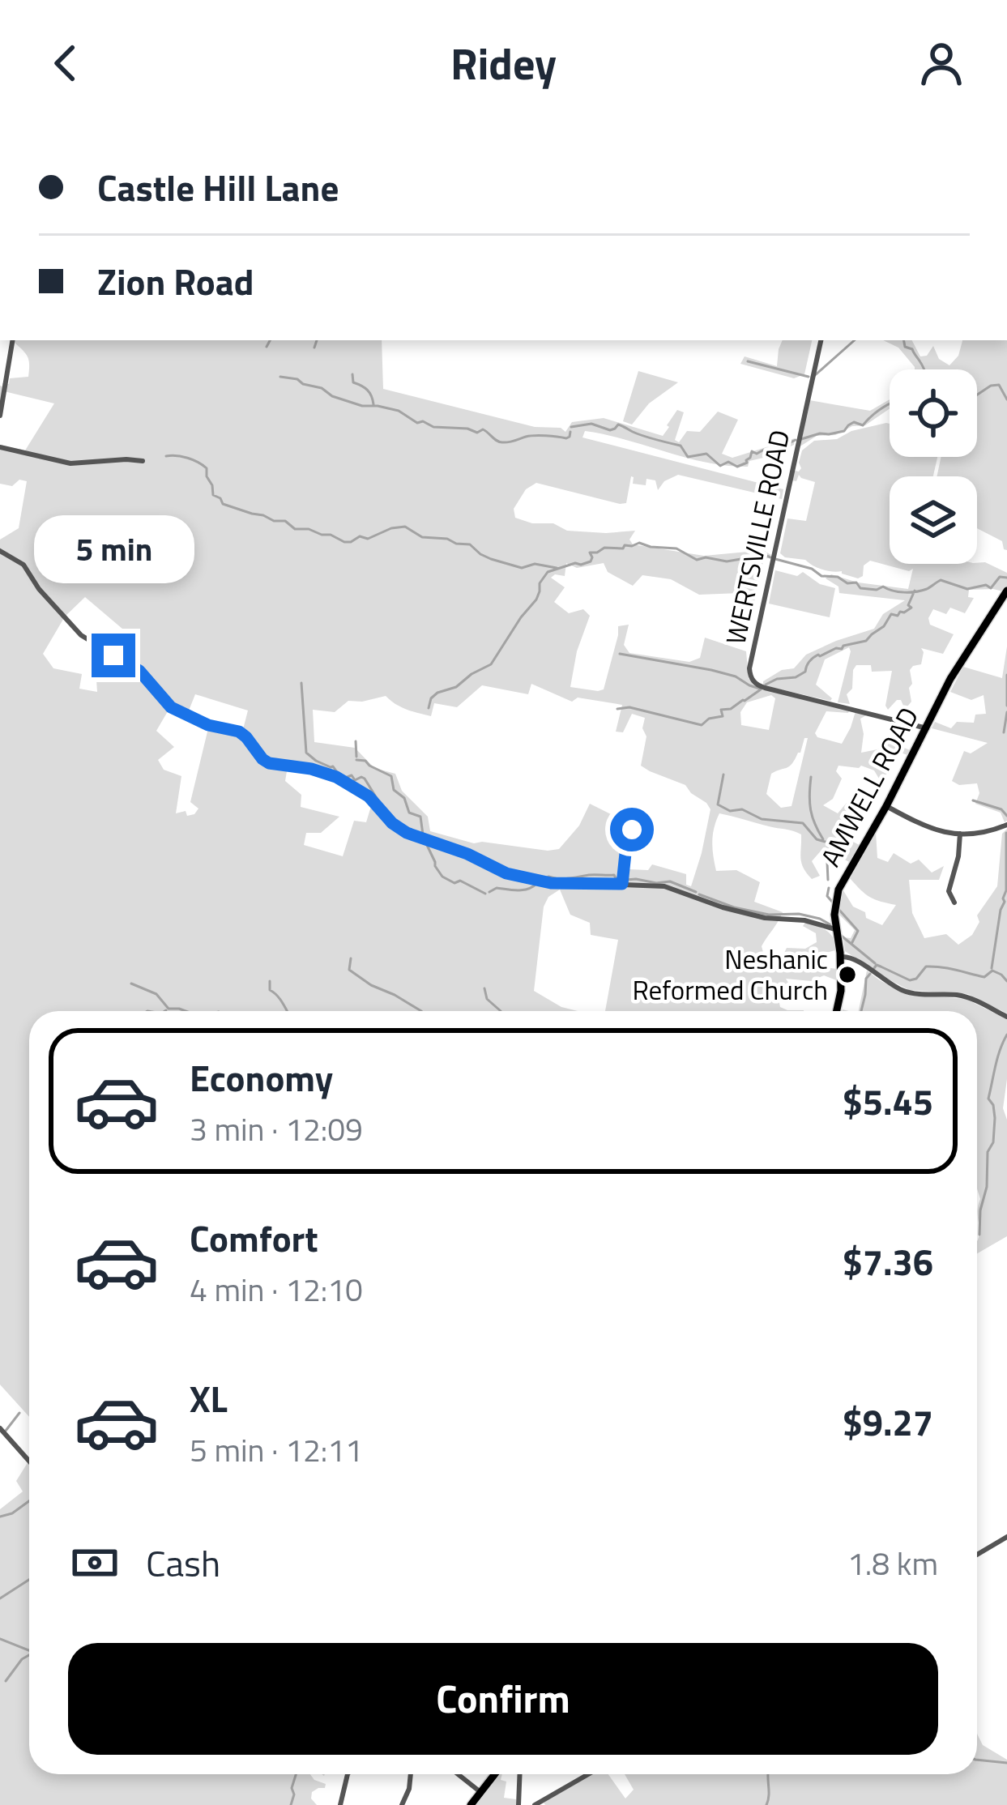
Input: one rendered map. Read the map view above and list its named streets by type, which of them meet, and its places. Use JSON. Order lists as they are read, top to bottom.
{
  "streets": {
    "main road": ["AMWELL ROAD"],
    "street": ["WERTSVILLE ROAD"]
  },
  "crossings": [
    ["WERTSVILLE ROAD", "AMWELL ROAD"]
  ],
  "places": ["Neshanic Reformed Church"],
  "page": {
    "header": "Ridey",
    "banner": ["Castle Hill Lane", "Zion Road"],
    "bubble": "5 min",
    "list": [
      {
        "name": "Economy",
        "note": "3 min · 12:09",
        "value": "$5.45"
      },
      {
        "name": "Comfort",
        "note": "4 min · 12:10",
        "value": "$7.36"
      },
      {
        "name": "XL",
        "note": "5 min · 12:11",
        "value": "$9.27"
      }
    ],
    "pay": ["Cash", "1.8 km"],
    "buttons": "Confirm"
  }
}
